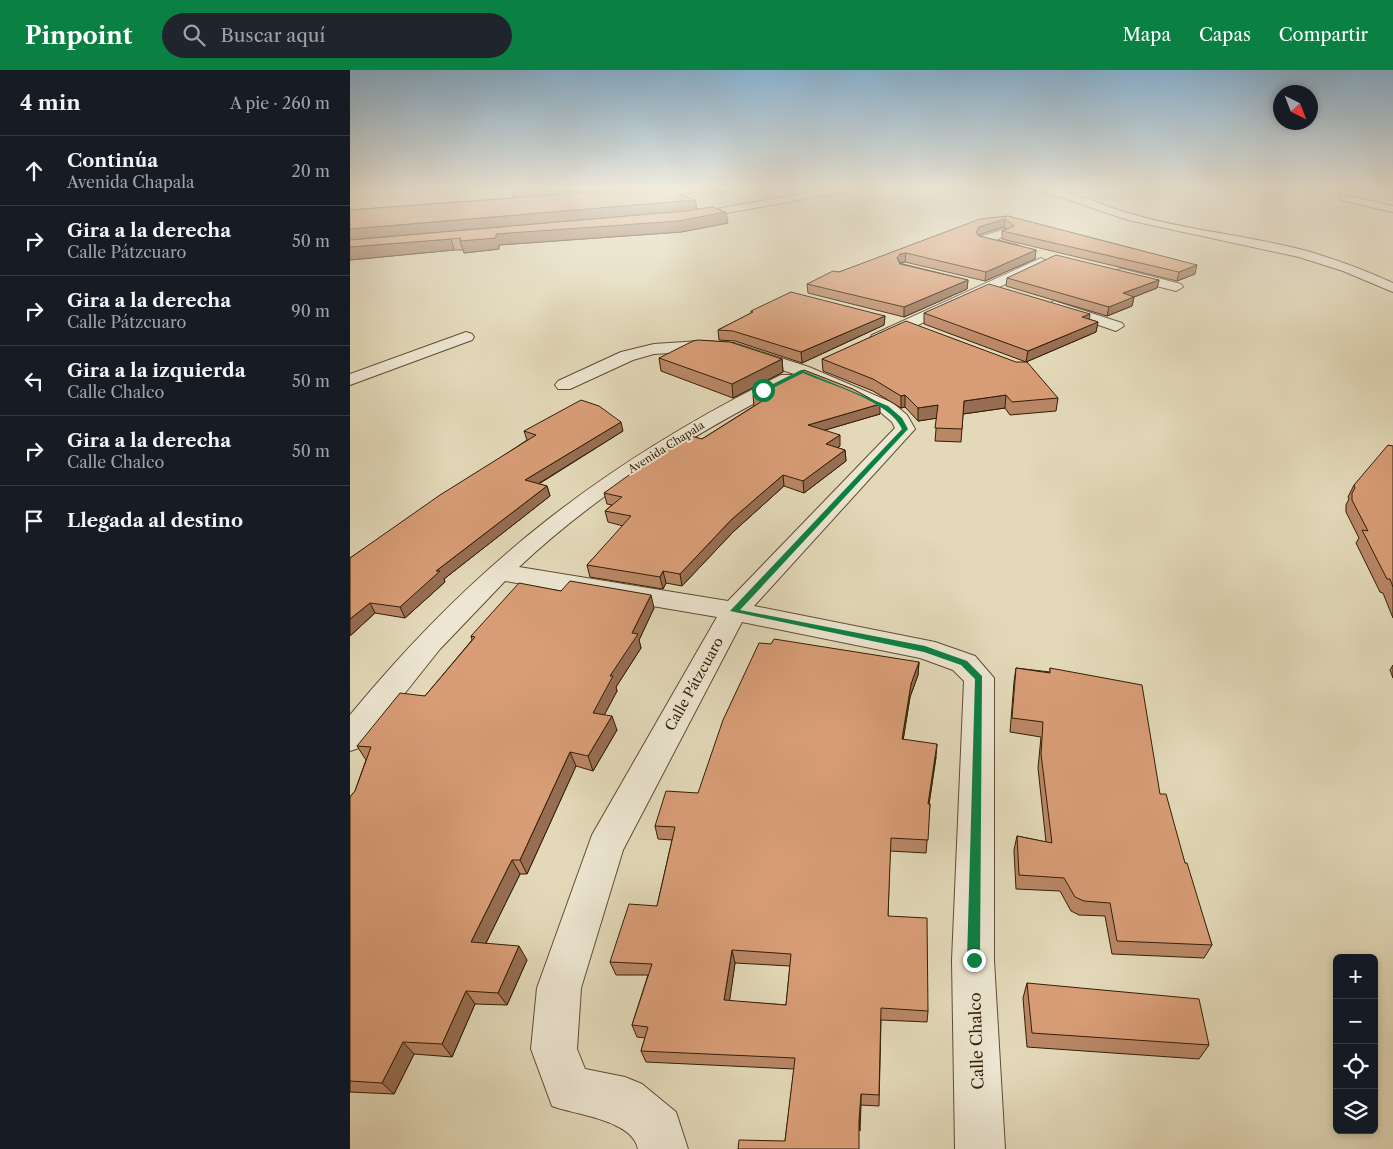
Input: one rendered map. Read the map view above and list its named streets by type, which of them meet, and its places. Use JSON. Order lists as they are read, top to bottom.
{
  "streets": {
    "street": ["Avenida Chapala", "Calle Pátzcuaro", "Calle Chalco"]
  },
  "crossings": [
    ["Avenida Chapala", "Calle Pátzcuaro"],
    ["Avenida Chapala", "Calle Chalco"],
    ["Calle Pátzcuaro", "Calle Chalco"]
  ],
  "north": "bottom right",
  "page": {
    "header": "Pinpoint",
    "search": "Buscar aquí",
    "nav": ["Mapa", "Capas", "Compartir"],
    "heading": ["4 min", "A pie · 260 m"],
    "list": [
      ["Continúa", "Avenida Chapala", "20 m"],
      ["Gira a la derecha", "Calle Pátzcuaro", "50 m"],
      ["Gira a la derecha", "Calle Pátzcuaro", "90 m"],
      ["Gira a la izquierda", "Calle Chalco", "50 m"],
      ["Gira a la derecha", "Calle Chalco", "50 m"],
      "Llegada al destino"
    ],
    "map_buttons": ["+", "−"]
  }
}
